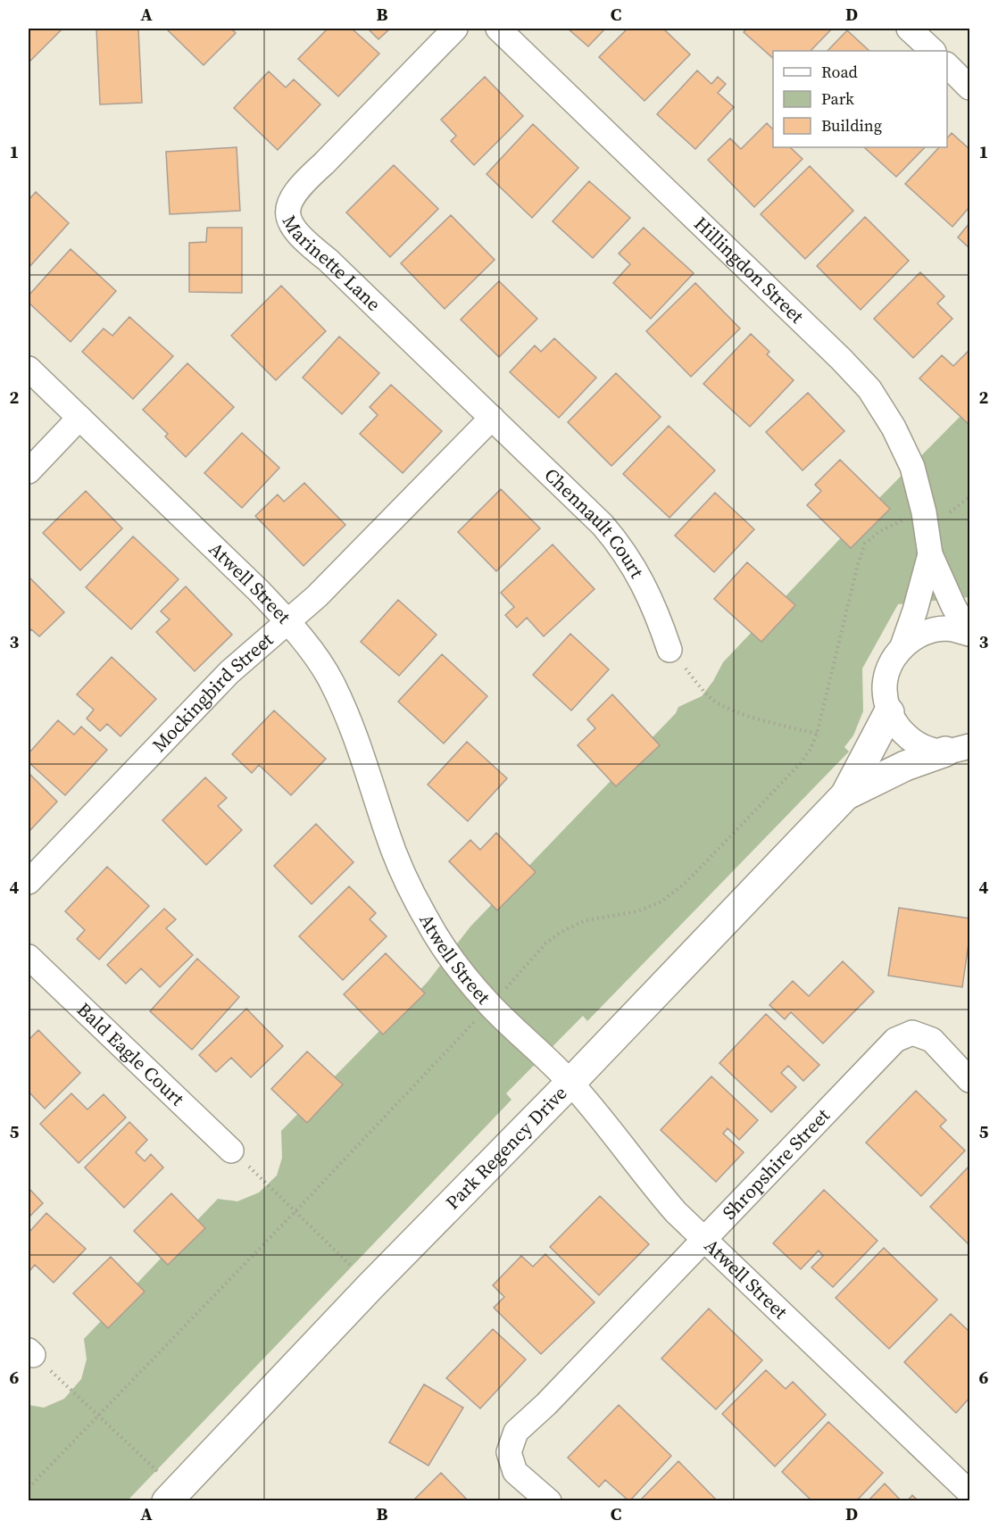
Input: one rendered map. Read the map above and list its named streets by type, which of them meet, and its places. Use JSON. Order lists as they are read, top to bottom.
{
  "streets": {
    "street": [
      "Marinette Lane",
      "Hillingdon Street",
      "Chennault Court",
      "Atwell Street",
      "Mockingbird Street",
      "Bald Eagle Court",
      "Park Regency Drive",
      "Shropshire Street"
    ]
  },
  "crossings": [
    ["Marinette Lane", "Chennault Court"],
    ["Marinette Lane", "Mockingbird Street"],
    ["Chennault Court", "Mockingbird Street"],
    ["Atwell Street", "Mockingbird Street"],
    ["Atwell Street", "Park Regency Drive"],
    ["Atwell Street", "Shropshire Street"]
  ],
  "legend": ["Road", "Park", "Building"],
  "grid": {
    "columns": [
      "A",
      "B",
      "C",
      "D"
    ],
    "rows": [
      "1",
      "2",
      "3",
      "4",
      "5",
      "6"
    ]
  }
}
